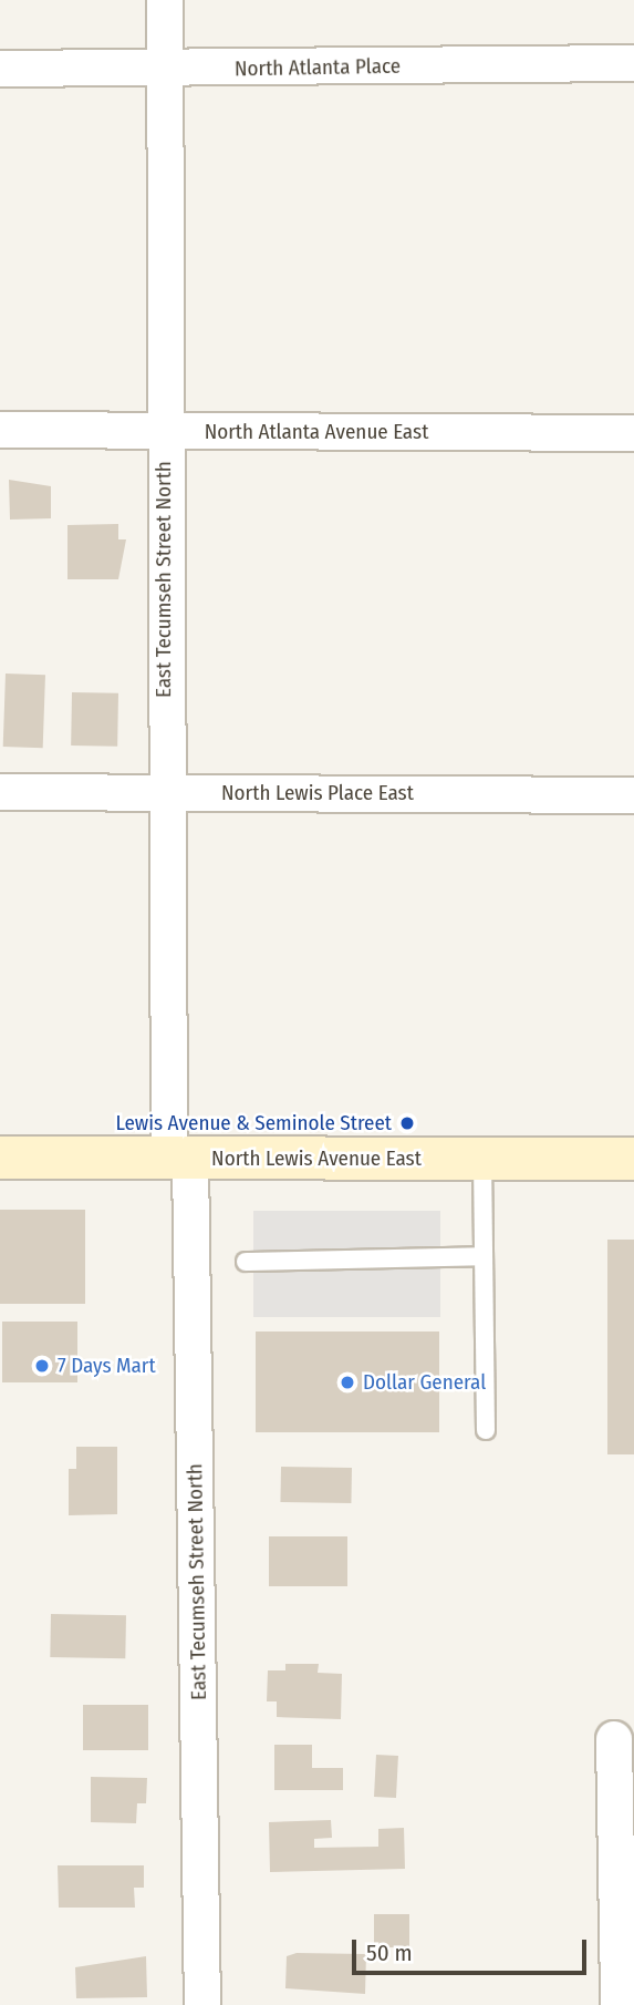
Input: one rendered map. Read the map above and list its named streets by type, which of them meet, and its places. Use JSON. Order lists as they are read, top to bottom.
{
  "streets": {
    "main road": ["North Lewis Avenue East"],
    "street": [
      "North Atlanta Place",
      "North Atlanta Avenue East",
      "East Tecumseh Street North",
      "North Lewis Place East"
    ]
  },
  "crossings": [
    ["North Atlanta Place", "East Tecumseh Street North"],
    ["North Atlanta Avenue East", "East Tecumseh Street North"],
    ["East Tecumseh Street North", "North Lewis Place East"],
    ["East Tecumseh Street North", "North Lewis Avenue East"]
  ],
  "places": ["Lewis Avenue & Seminole Street", "7 Days Mart", "Dollar General"],
  "scale_bar": "50 m"
}
